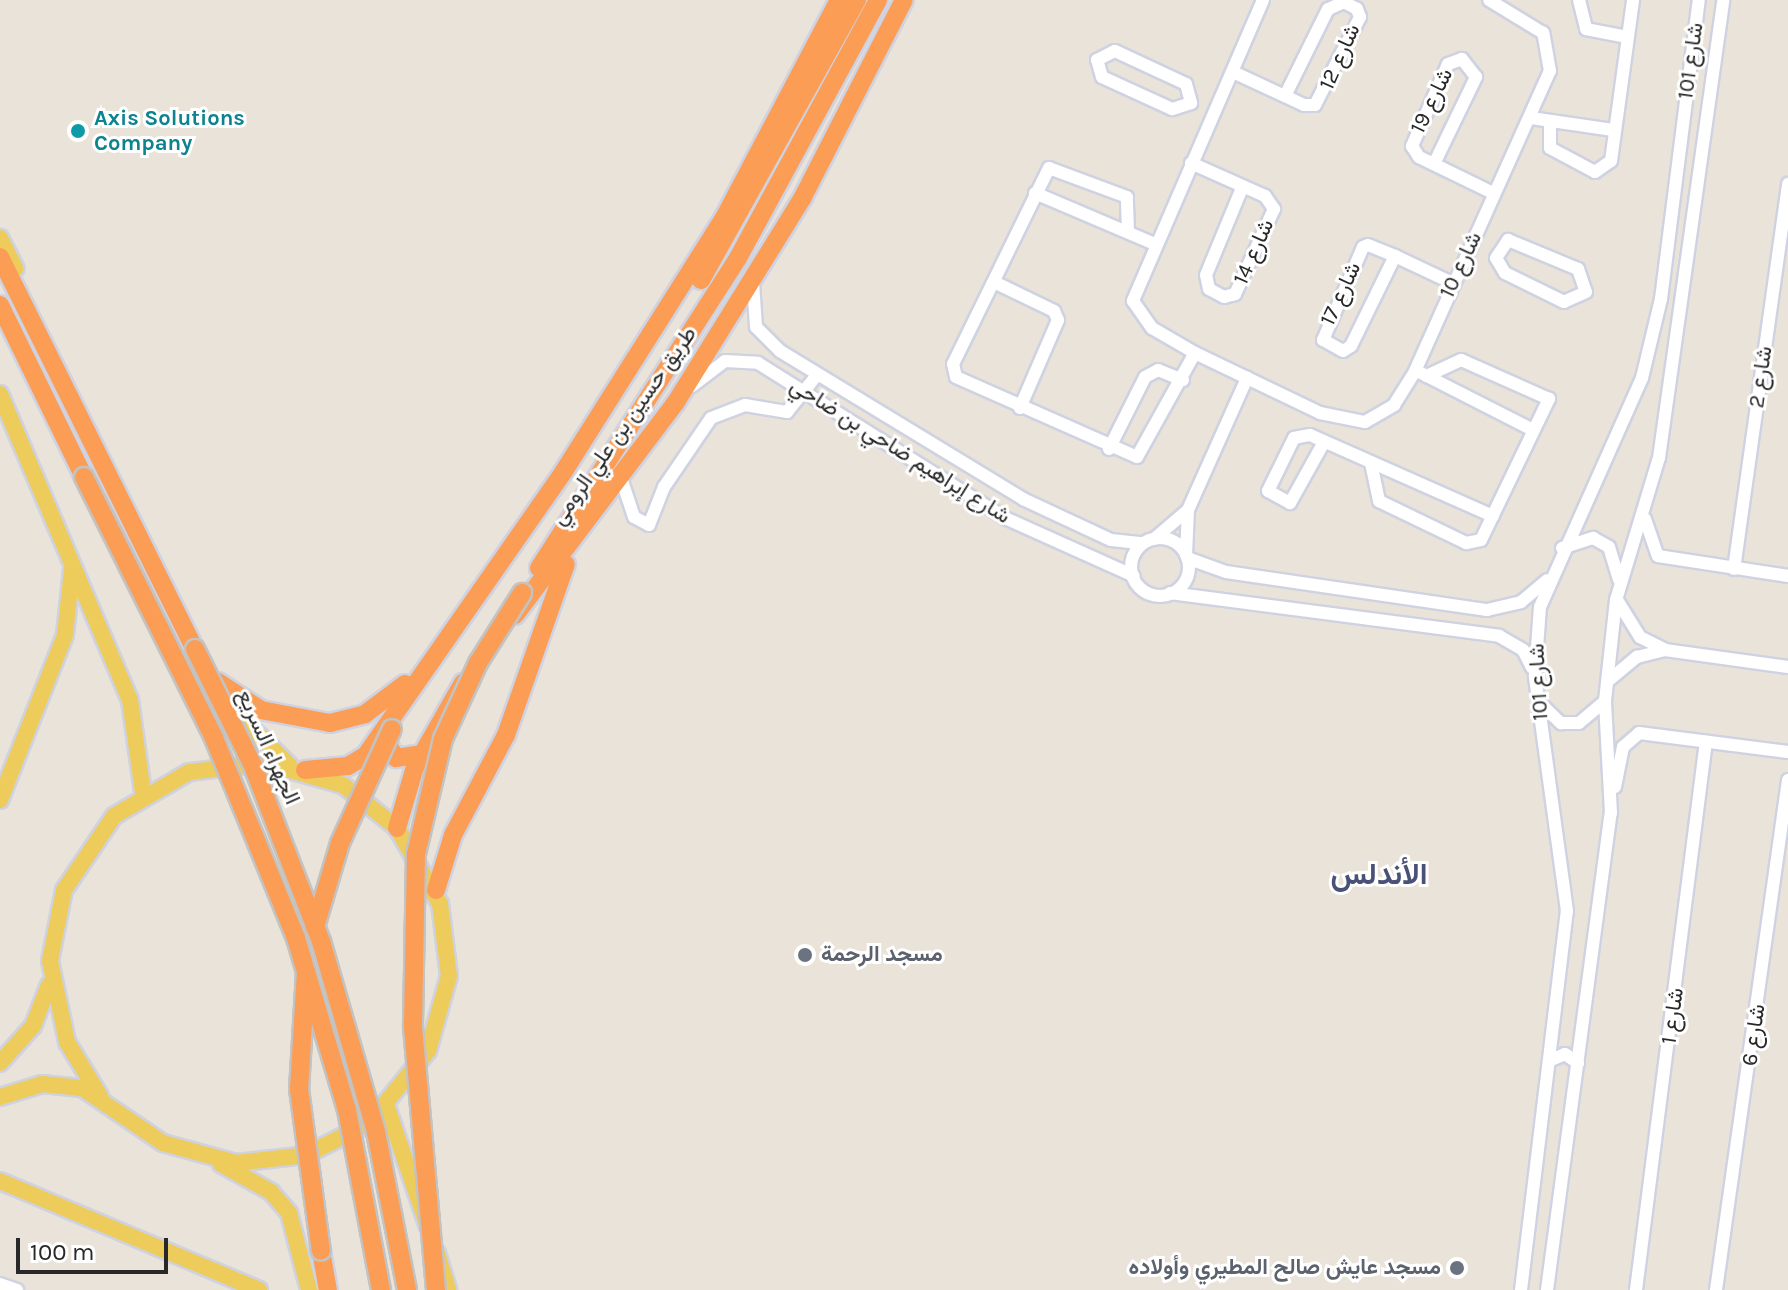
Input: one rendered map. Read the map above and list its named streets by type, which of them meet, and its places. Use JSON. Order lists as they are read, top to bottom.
{
  "streets": {
    "highway": ["طريق حسين بن علي الرومي", "الجهراء السريع"],
    "street": [
      "شارع 12",
      "شارع 101",
      "شارع 19",
      "شارع 14",
      "شارع 10",
      "شارع 17",
      "شارع 2",
      "شارع إبراهيم ضاحي بن ضاحي",
      "شارع 1",
      "شارع 6"
    ]
  },
  "crossings": [
    ["شارع 12", "شارع 10"],
    ["شارع 19", "شارع 10"],
    ["شارع 14", "شارع 10"],
    ["شارع 10", "شارع 17"],
    ["طريق حسين بن علي الرومي", "شارع إبراهيم ضاحي بن ضاحي"],
    ["طريق حسين بن علي الرومي", "الجهراء السريع"]
  ],
  "districts": ["الأندلس"],
  "places": ["Axis Solutions Company", "مسجد الرحمة", "مسجد عايش صالح المطيري وأولاده"],
  "scale_bar": "100 m"
}
